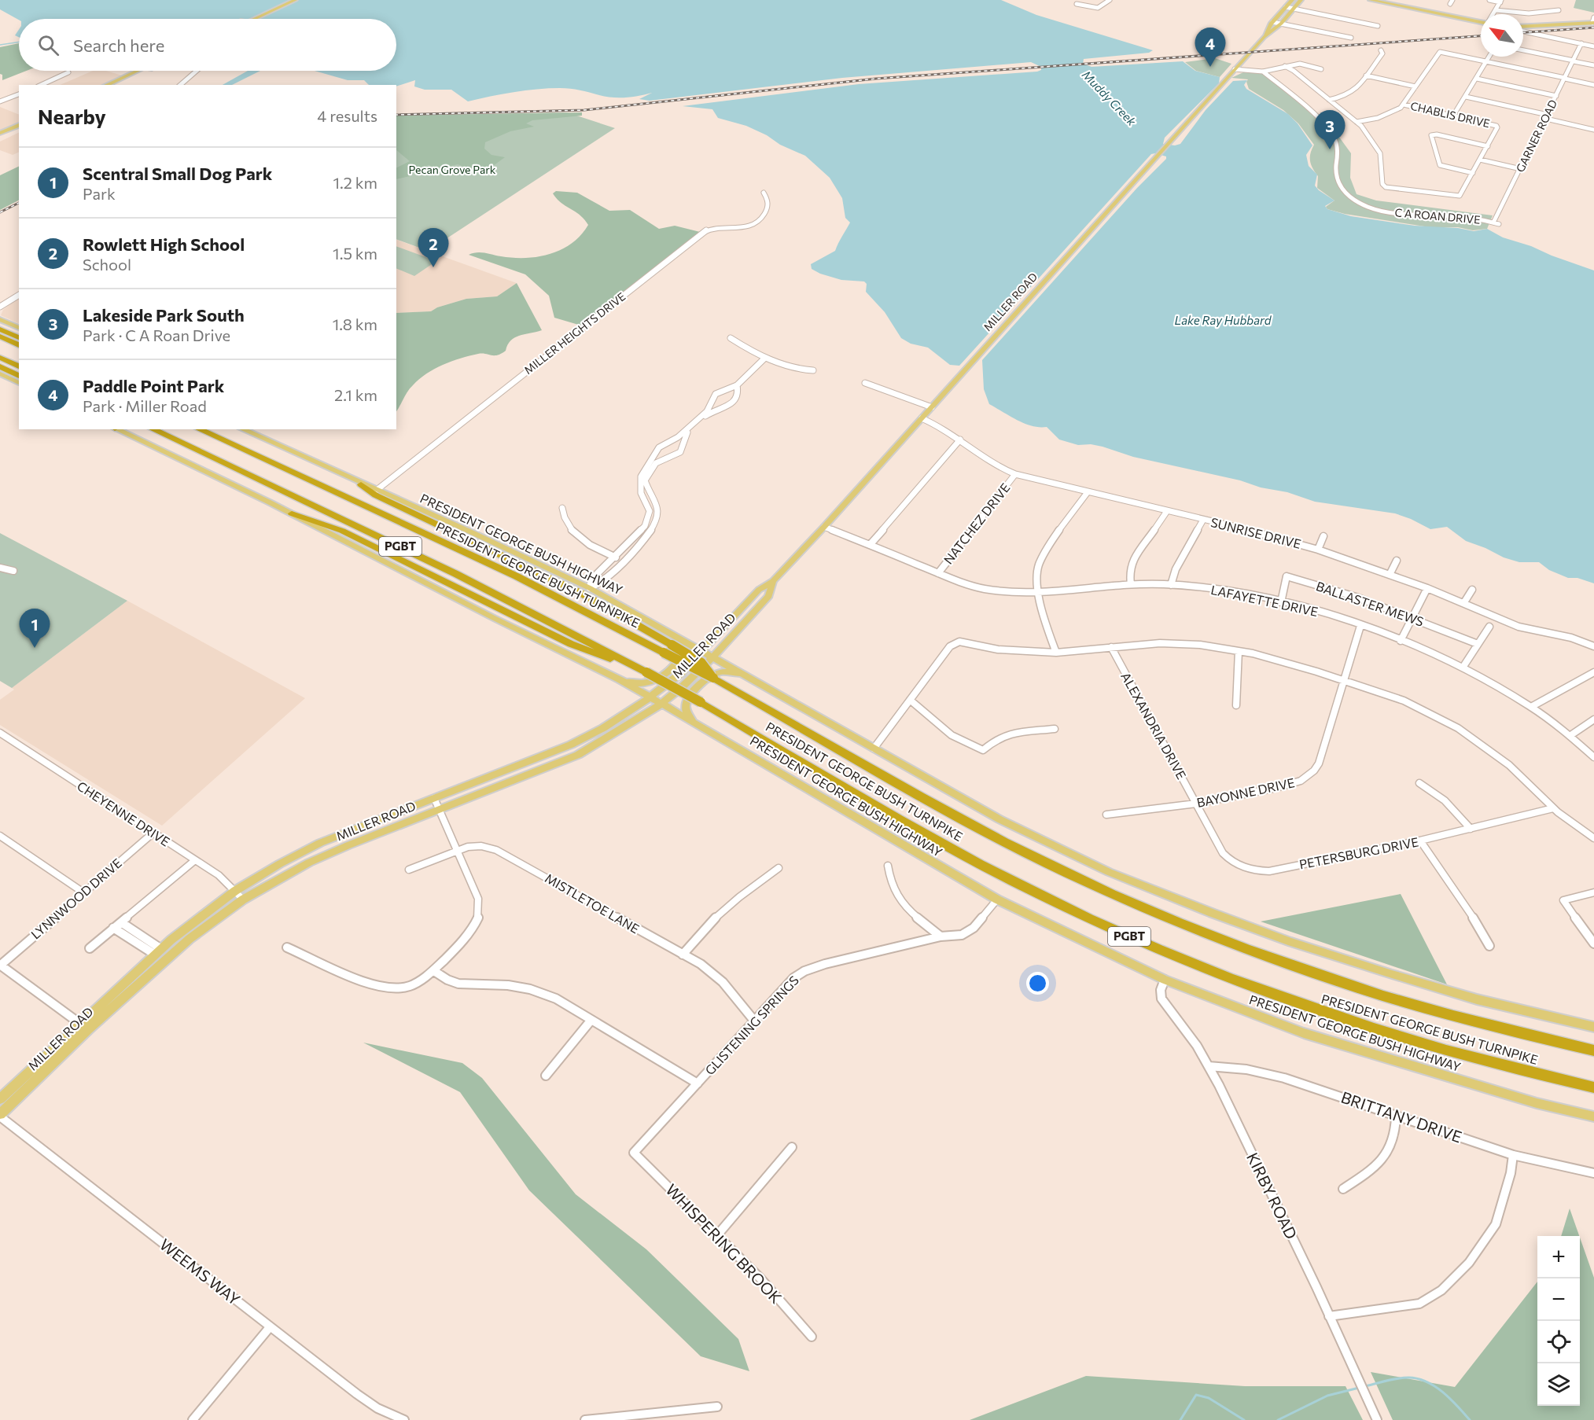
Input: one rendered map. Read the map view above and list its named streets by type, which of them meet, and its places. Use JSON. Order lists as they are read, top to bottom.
{
  "streets": {
    "highway": ["PGBT", "PRESIDENT GEORGE BUSH TURNPIKE"],
    "main road": ["MILLER ROAD", "PRESIDENT GEORGE BUSH HIGHWAY"],
    "street": [
      "CHABLIS DRIVE",
      "GARNER ROAD",
      "C A ROAN DRIVE",
      "MILLER HEIGHTS DRIVE",
      "NATCHEZ DRIVE",
      "SUNRISE DRIVE",
      "LAFAYETTE DRIVE",
      "BALLASTER MEWS",
      "ALEXANDRIA DRIVE",
      "BAYONNE DRIVE",
      "CHEYENNE DRIVE",
      "PETERSBURG DRIVE",
      "LYNNWOOD DRIVE",
      "MISTLETOE LANE",
      "GLISTENING SPRINGS",
      "BRITTANY DRIVE",
      "KIRBY ROAD",
      "WHISPERING BROOK",
      "WEEMS WAY"
    ]
  },
  "crossings": [
    ["GARNER ROAD", "C A ROAN DRIVE"],
    ["MILLER ROAD", "SUNRISE DRIVE"],
    ["MILLER ROAD", "PRESIDENT GEORGE BUSH HIGHWAY"],
    ["MILLER ROAD", "LAFAYETTE DRIVE"],
    ["MILLER ROAD", "CHEYENNE DRIVE"],
    ["MILLER ROAD", "WEEMS WAY"],
    ["MILLER HEIGHTS DRIVE", "PRESIDENT GEORGE BUSH HIGHWAY"],
    ["NATCHEZ DRIVE", "SUNRISE DRIVE"],
    ["NATCHEZ DRIVE", "LAFAYETTE DRIVE"],
    ["PRESIDENT GEORGE BUSH HIGHWAY", "GLISTENING SPRINGS"],
    ["PRESIDENT GEORGE BUSH HIGHWAY", "KIRBY ROAD"],
    ["LAFAYETTE DRIVE", "BALLASTER MEWS"],
    ["LAFAYETTE DRIVE", "BAYONNE DRIVE"],
    ["ALEXANDRIA DRIVE", "BAYONNE DRIVE"],
    ["ALEXANDRIA DRIVE", "PETERSBURG DRIVE"],
    ["BAYONNE DRIVE", "PETERSBURG DRIVE"],
    ["CHEYENNE DRIVE", "LYNNWOOD DRIVE"],
    ["MISTLETOE LANE", "GLISTENING SPRINGS"],
    ["GLISTENING SPRINGS", "WHISPERING BROOK"],
    ["BRITTANY DRIVE", "KIRBY ROAD"]
  ],
  "water": ["Muddy Creek", "Lake Ray Hubbard"],
  "parks": ["Pecan Grove Park"],
  "north": "top left",
  "page": {
    "search": "Search here",
    "pins": [
      "4",
      "3",
      "2",
      "1"
    ],
    "heading": ["Nearby", "4 results"],
    "list": [
      {
        "mark": "1",
        "name": "Scentral Small Dog Park",
        "note": "Park",
        "value": "1.2 km"
      },
      {
        "mark": "2",
        "name": "Rowlett High School",
        "note": "School",
        "value": "1.5 km"
      },
      {
        "mark": "3",
        "name": "Lakeside Park South",
        "note": "Park · C A Roan Drive",
        "value": "1.8 km"
      },
      {
        "mark": "4",
        "name": "Paddle Point Park",
        "note": "Park · Miller Road",
        "value": "2.1 km"
      }
    ],
    "map_buttons": ["+", "−"]
  }
}
